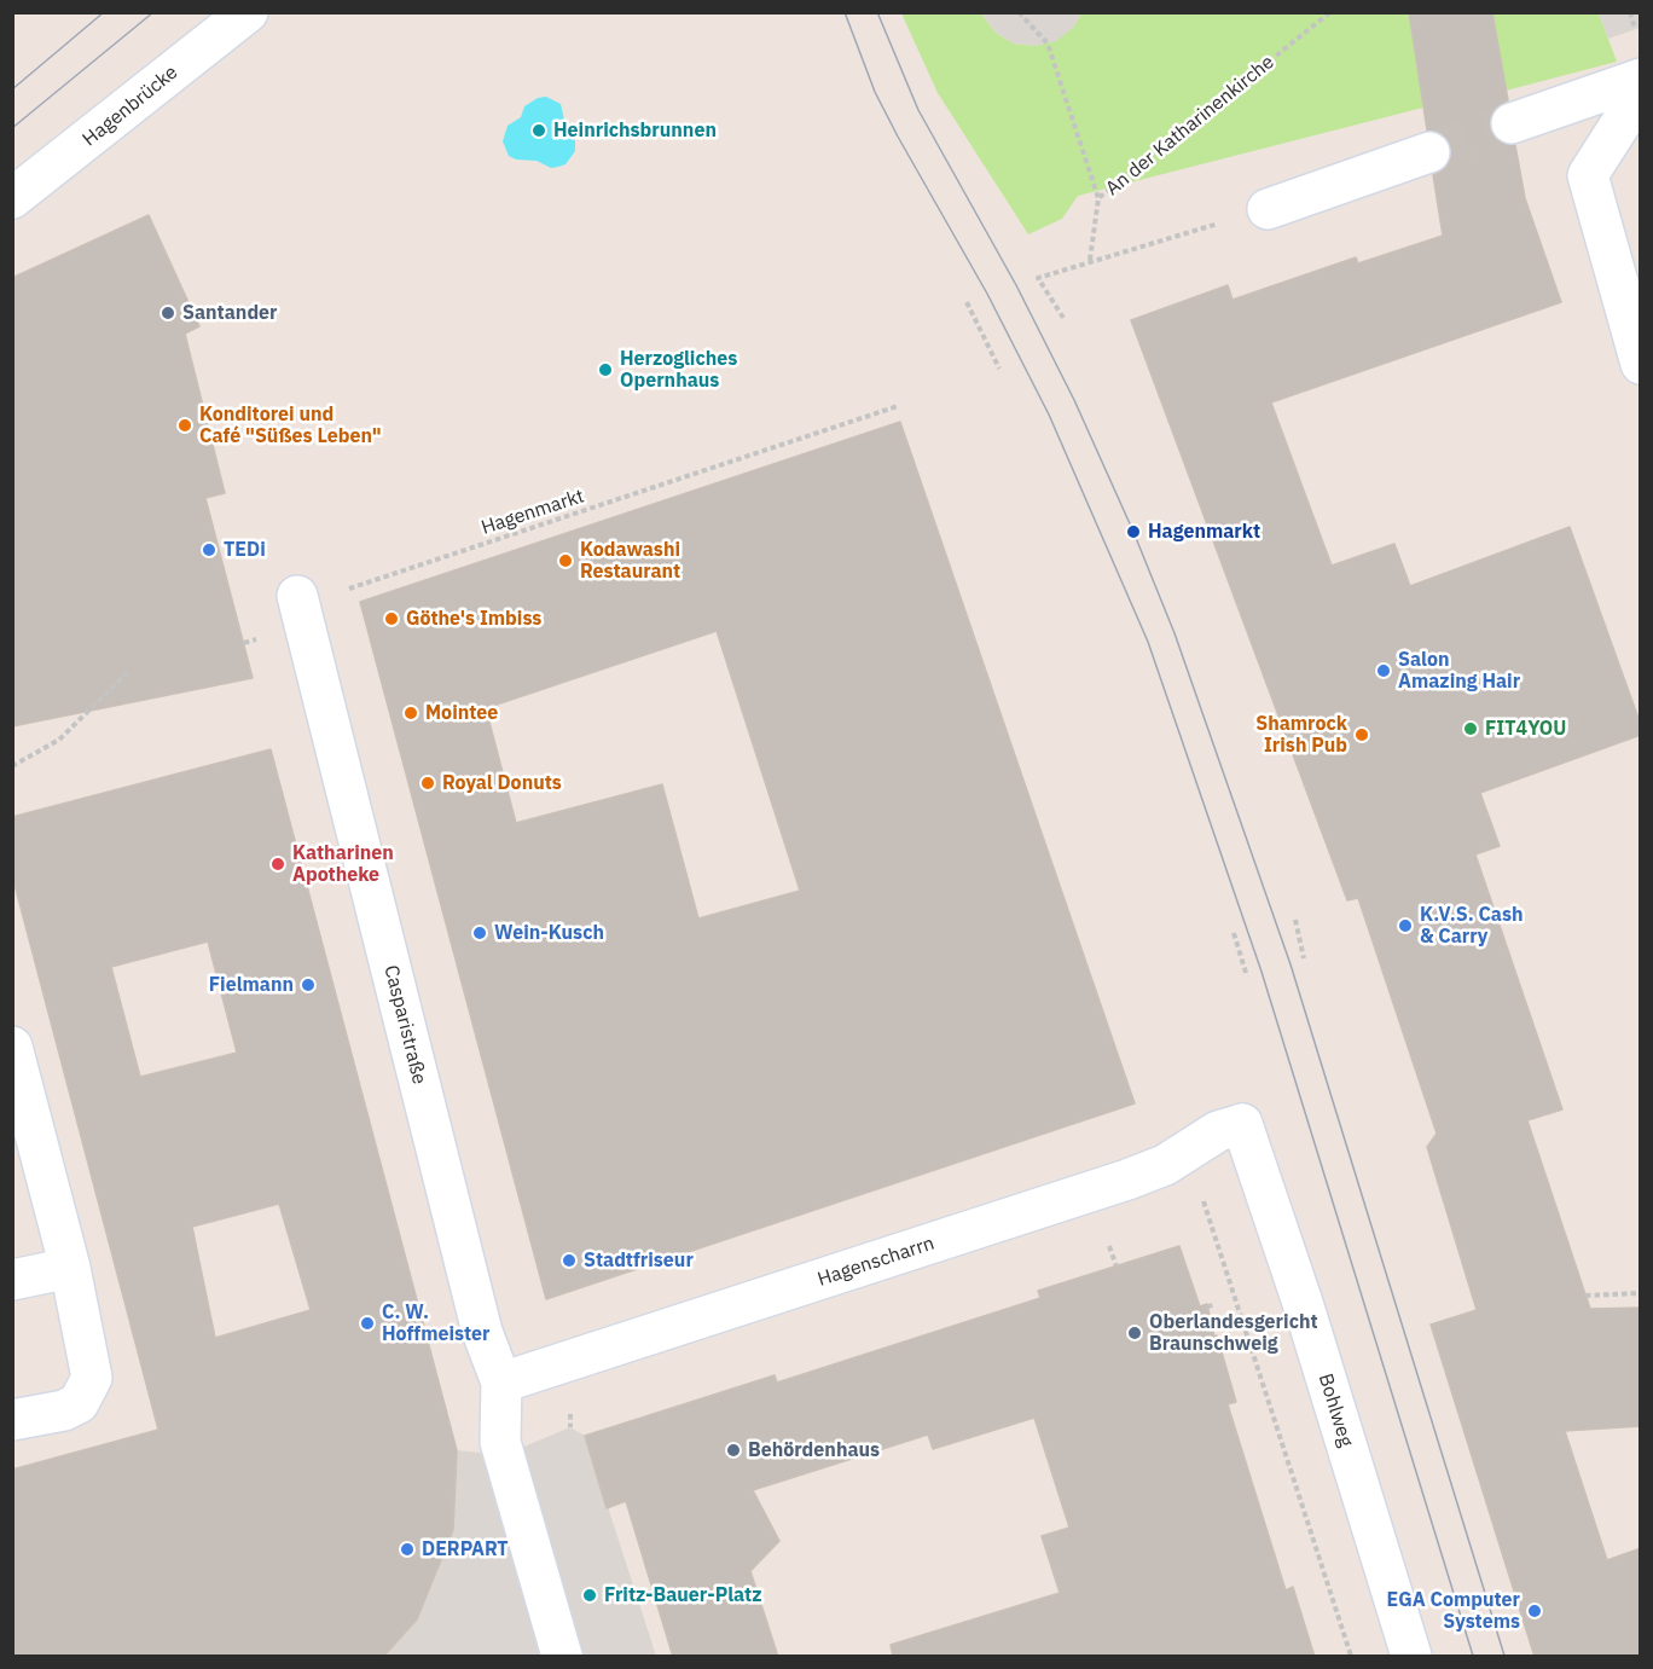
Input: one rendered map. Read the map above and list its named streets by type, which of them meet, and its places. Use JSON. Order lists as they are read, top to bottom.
{
  "streets": {
    "street": [
      "Hagenbrücke",
      "Casparistraße",
      "Hagenscharrn",
      "Bohlweg"
    ],
    "path": ["An der Katharinenkirche", "Hagenmarkt"]
  },
  "crossings": [
    ["Casparistraße", "Hagenscharrn"],
    ["Hagenscharrn", "Bohlweg"]
  ],
  "places": [
    "Heinrichsbrunnen",
    "Santander",
    "Herzogliches Opernhaus",
    "Konditorei und Café \"Süßes Leben\"",
    "Hagenmarkt",
    "TEDi",
    "Kodawashi Restaurant",
    "Göthe's Imbiss",
    "Salon Amazing Hair",
    "Mointee",
    "FIT4YOU",
    "Shamrock Irish Pub",
    "Royal Donuts",
    "Katharinen Apotheke",
    "K.V.S. Cash & Carry",
    "Wein-Kusch",
    "Fielmann",
    "Stadtfriseur",
    "C. W. Hoffmeister",
    "Oberlandesgericht Braunschweig",
    "Behördenhaus",
    "DERPART",
    "Fritz-Bauer-Platz",
    "EGA Computer Systems"
  ]
}
